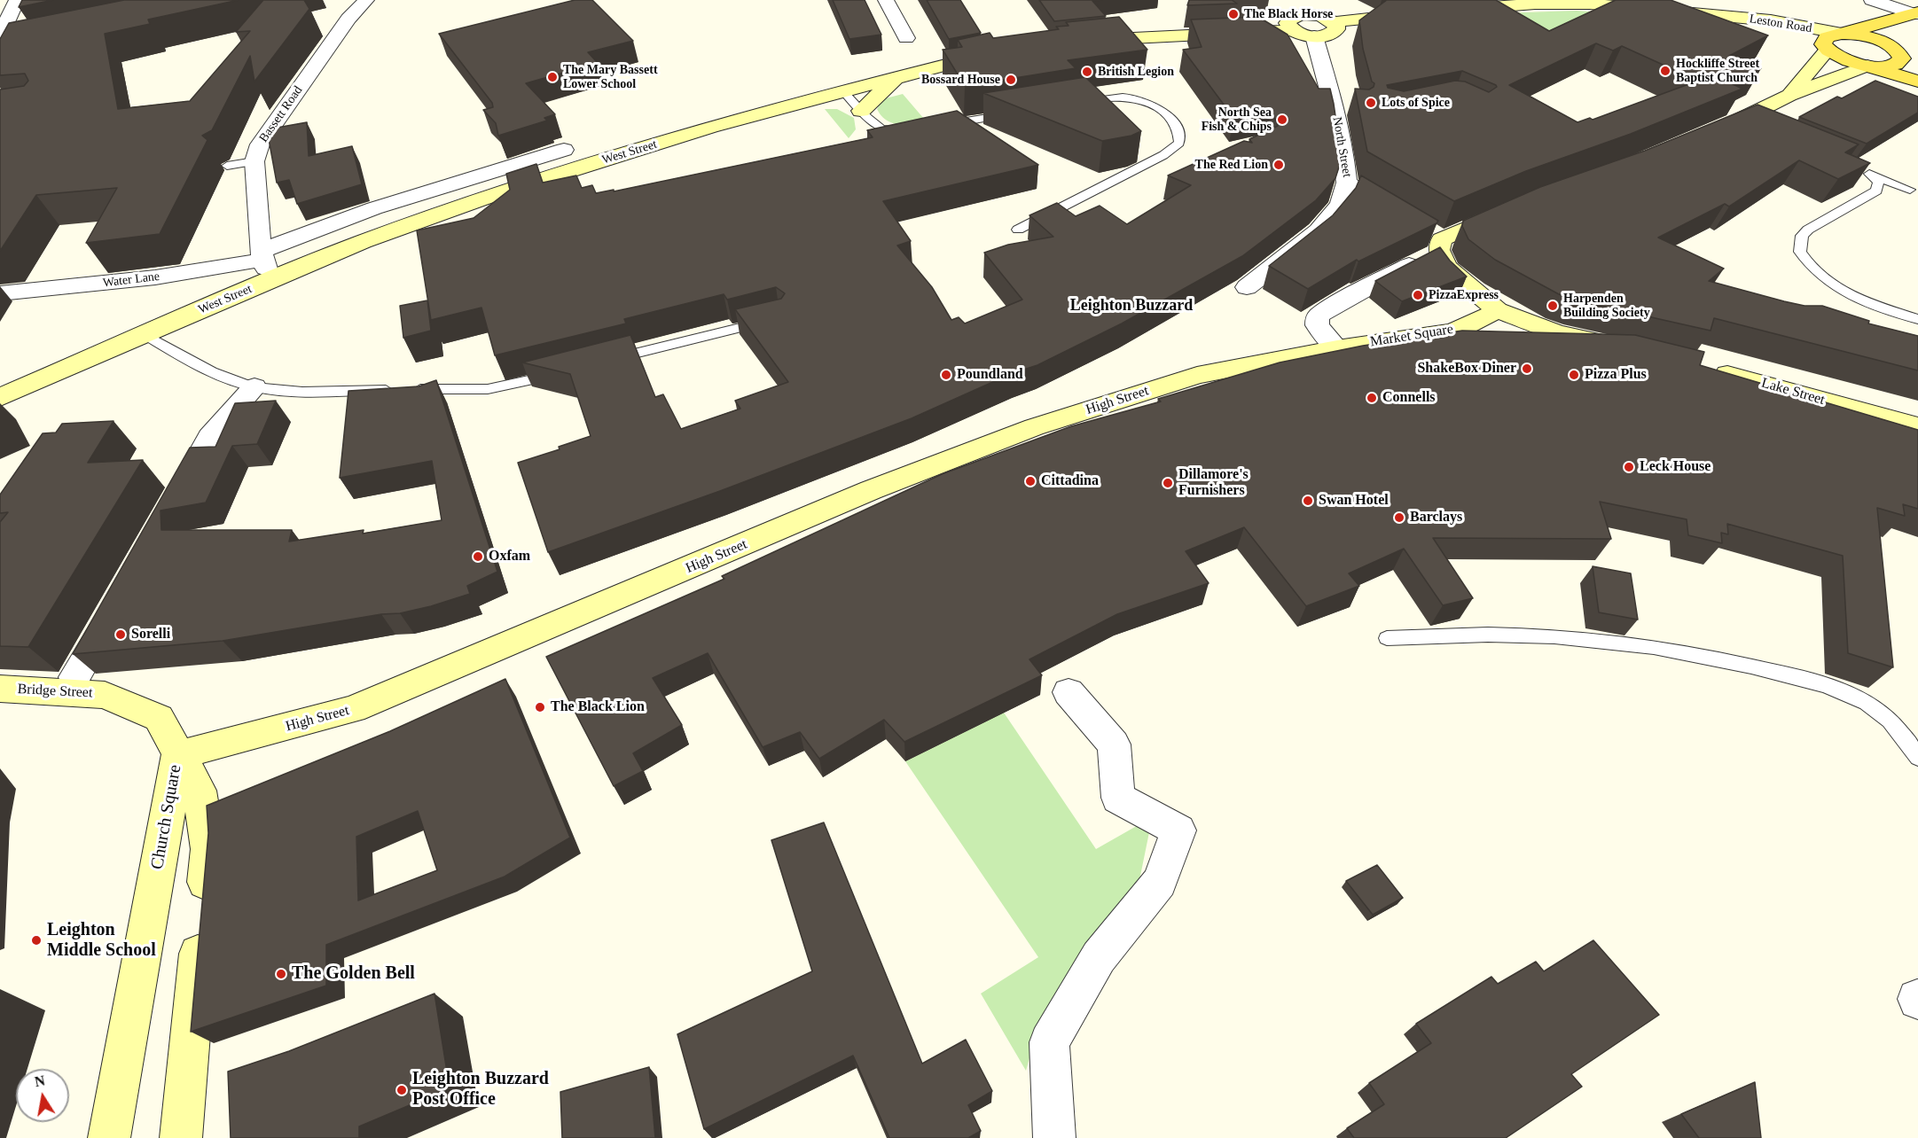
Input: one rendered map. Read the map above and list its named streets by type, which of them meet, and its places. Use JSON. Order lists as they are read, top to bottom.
{
  "streets": {
    "street": [
      "Leston Road",
      "Bassett Road",
      "North Street",
      "West Street",
      "Water Lane",
      "Market Square",
      "Lake Street",
      "High Street",
      "Bridge Street",
      "Church Square"
    ]
  },
  "crossings": [
    ["Bassett Road", "West Street"],
    ["Bassett Road", "Water Lane"],
    ["West Street", "Water Lane"],
    ["Market Square", "High Street"],
    ["High Street", "Bridge Street"],
    ["High Street", "Church Square"],
    ["Bridge Street", "Church Square"]
  ],
  "districts": ["Leighton Buzzard"],
  "places": [
    "The Black Horse",
    "Hockliffe Street Baptist Church",
    "British Legion",
    "The Mary Bassett Lower School",
    "Bossard House",
    "Lots of Spice",
    "North Sea Fish & Chips",
    "The Red Lion",
    "PizzaExpress",
    "Harpenden Building Society",
    "ShakeBox Diner",
    "Poundland",
    "Pizza Plus",
    "Connells",
    "Leck House",
    "Cittadina",
    "Dillamore's Furnishers",
    "Swan Hotel",
    "Barclays",
    "Oxfam",
    "Sorelli",
    "The Black Lion",
    "Leighton Middle School",
    "The Golden Bell",
    "Leighton Buzzard Post Office"
  ],
  "north": "top"
}
